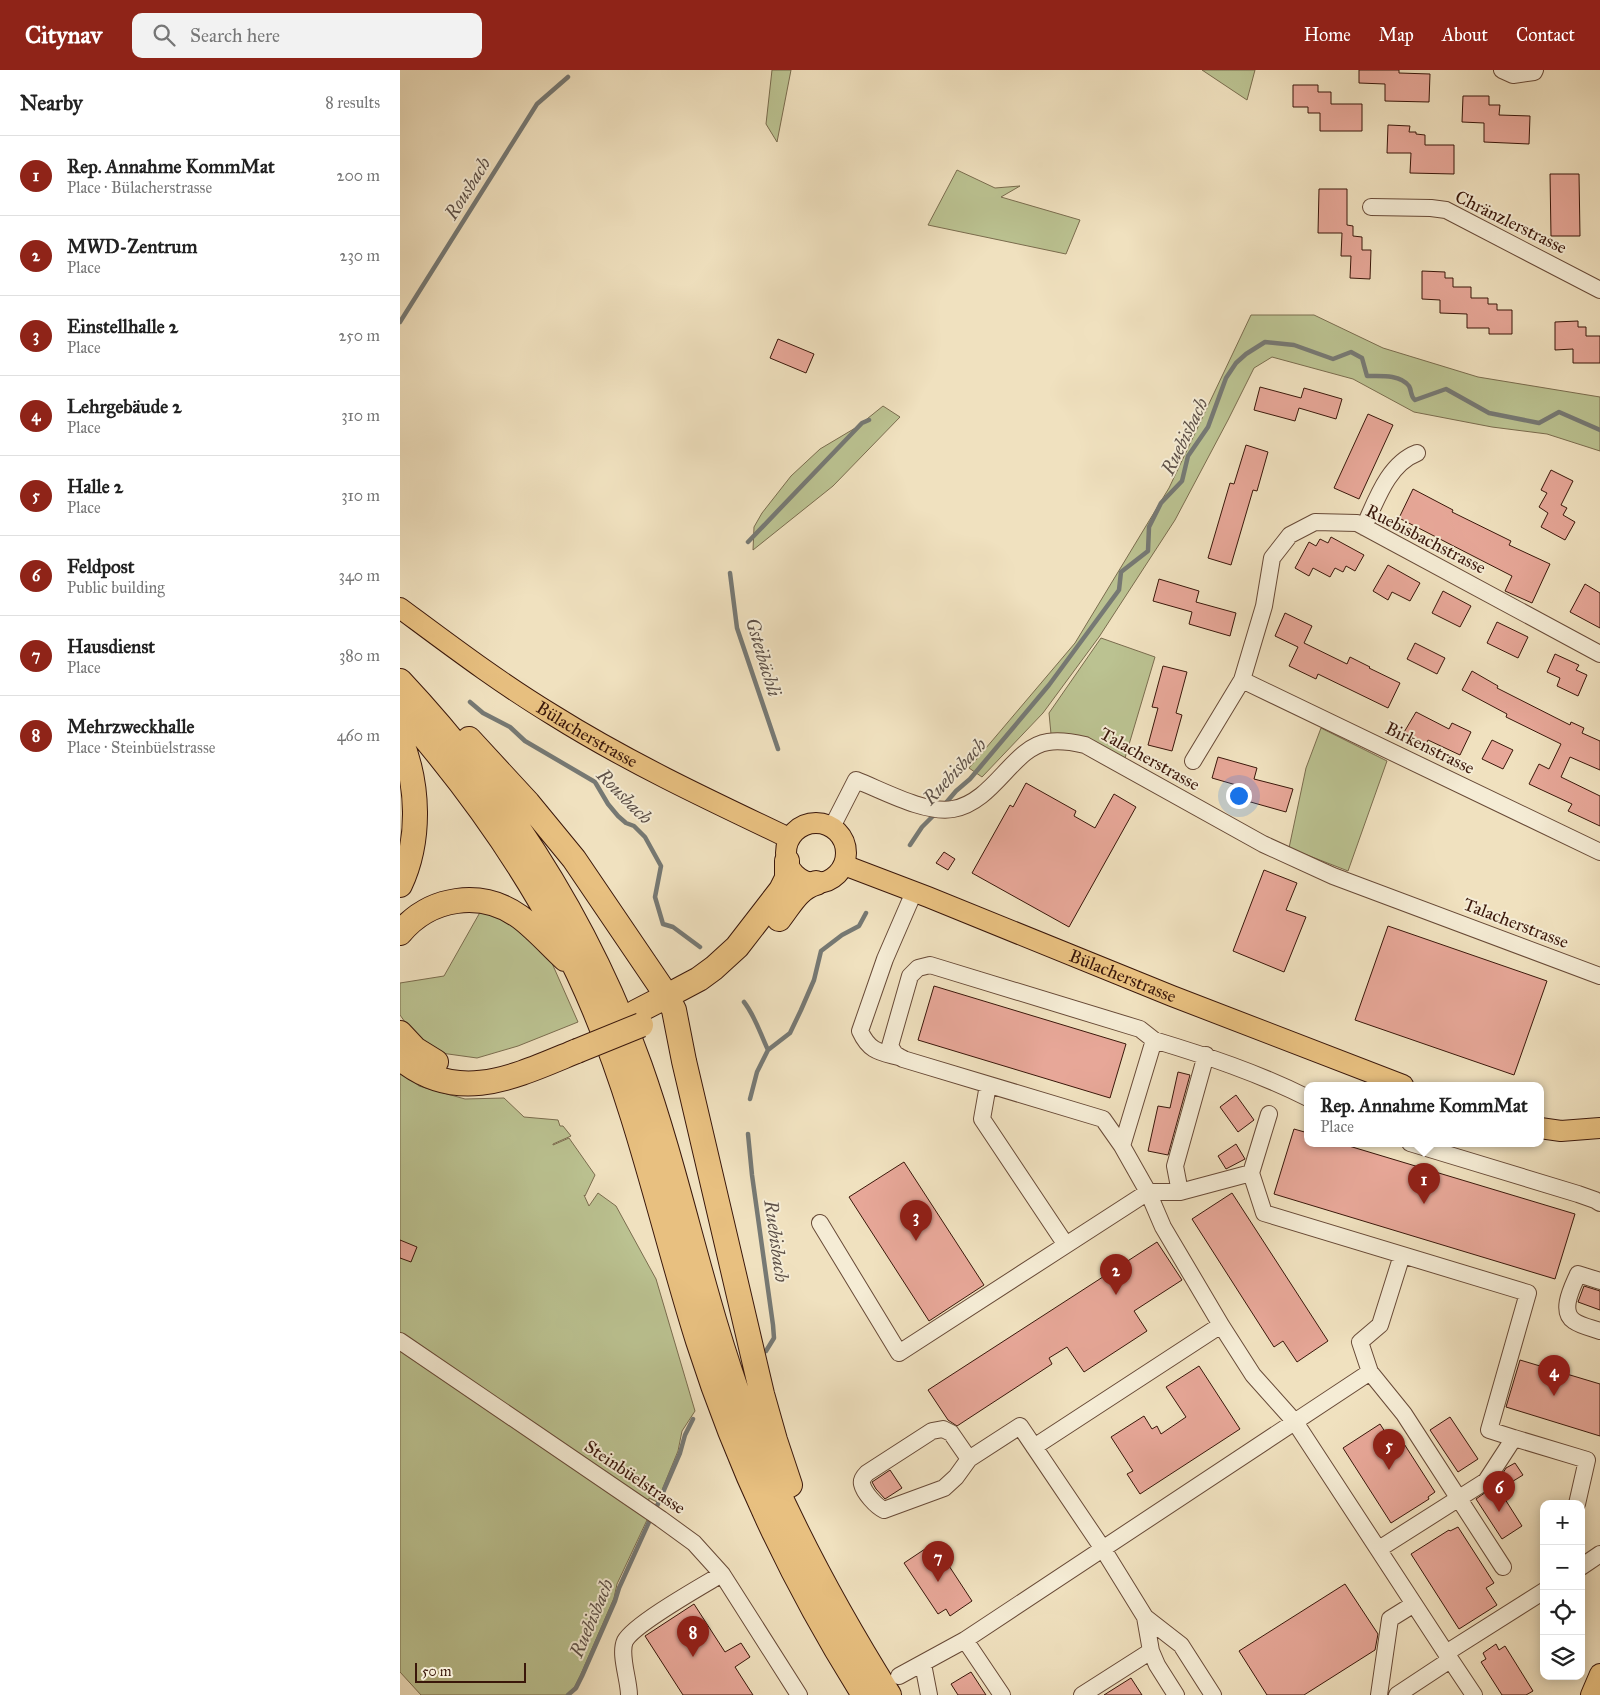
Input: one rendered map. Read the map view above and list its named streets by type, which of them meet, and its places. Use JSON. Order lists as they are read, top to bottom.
{
  "streets": {
    "main road": ["Bülacherstrasse"],
    "street": [
      "Chränzlerstrasse",
      "Ruebisbachstrasse",
      "Birkenstrasse",
      "Talacherstrasse",
      "Steinbüelstrasse"
    ]
  },
  "crossings": [
    ["Ruebisbachstrasse", "Birkenstrasse"],
    ["Bülacherstrasse", "Talacherstrasse"]
  ],
  "water": ["Rousbach", "Ruebisbach", "Gsteibächli"],
  "scale_bar": "50 m",
  "page": {
    "header": "Citynav",
    "search": "Search here",
    "nav": [
      "Home",
      "Map",
      "About",
      "Contact"
    ],
    "heading": ["Nearby", "8 results"],
    "list": [
      {
        "mark": "1",
        "name": "Rep. Annahme KommMat",
        "note": "Place · Bülacherstrasse",
        "value": "200 m"
      },
      {
        "mark": "2",
        "name": "MWD-Zentrum",
        "note": "Place",
        "value": "230 m"
      },
      {
        "mark": "3",
        "name": "Einstellhalle 2",
        "note": "Place",
        "value": "250 m"
      },
      {
        "mark": "4",
        "name": "Lehrgebäude 2",
        "note": "Place",
        "value": "310 m"
      },
      {
        "mark": "5",
        "name": "Halle 2",
        "note": "Place",
        "value": "310 m"
      },
      {
        "mark": "6",
        "name": "Feldpost",
        "note": "Public building",
        "value": "340 m"
      },
      {
        "mark": "7",
        "name": "Hausdienst",
        "note": "Place",
        "value": "380 m"
      },
      {
        "mark": "8",
        "name": "Mehrzweckhalle",
        "note": "Place · Steinbüelstrasse",
        "value": "460 m"
      }
    ],
    "popup": ["Rep. Annahme KommMat", "Place"],
    "pins": [
      "1",
      "3",
      "2",
      "4",
      "5",
      "6",
      "7",
      "8"
    ],
    "map_buttons": ["+", "−"],
    "scale": "50 m"
  }
}
